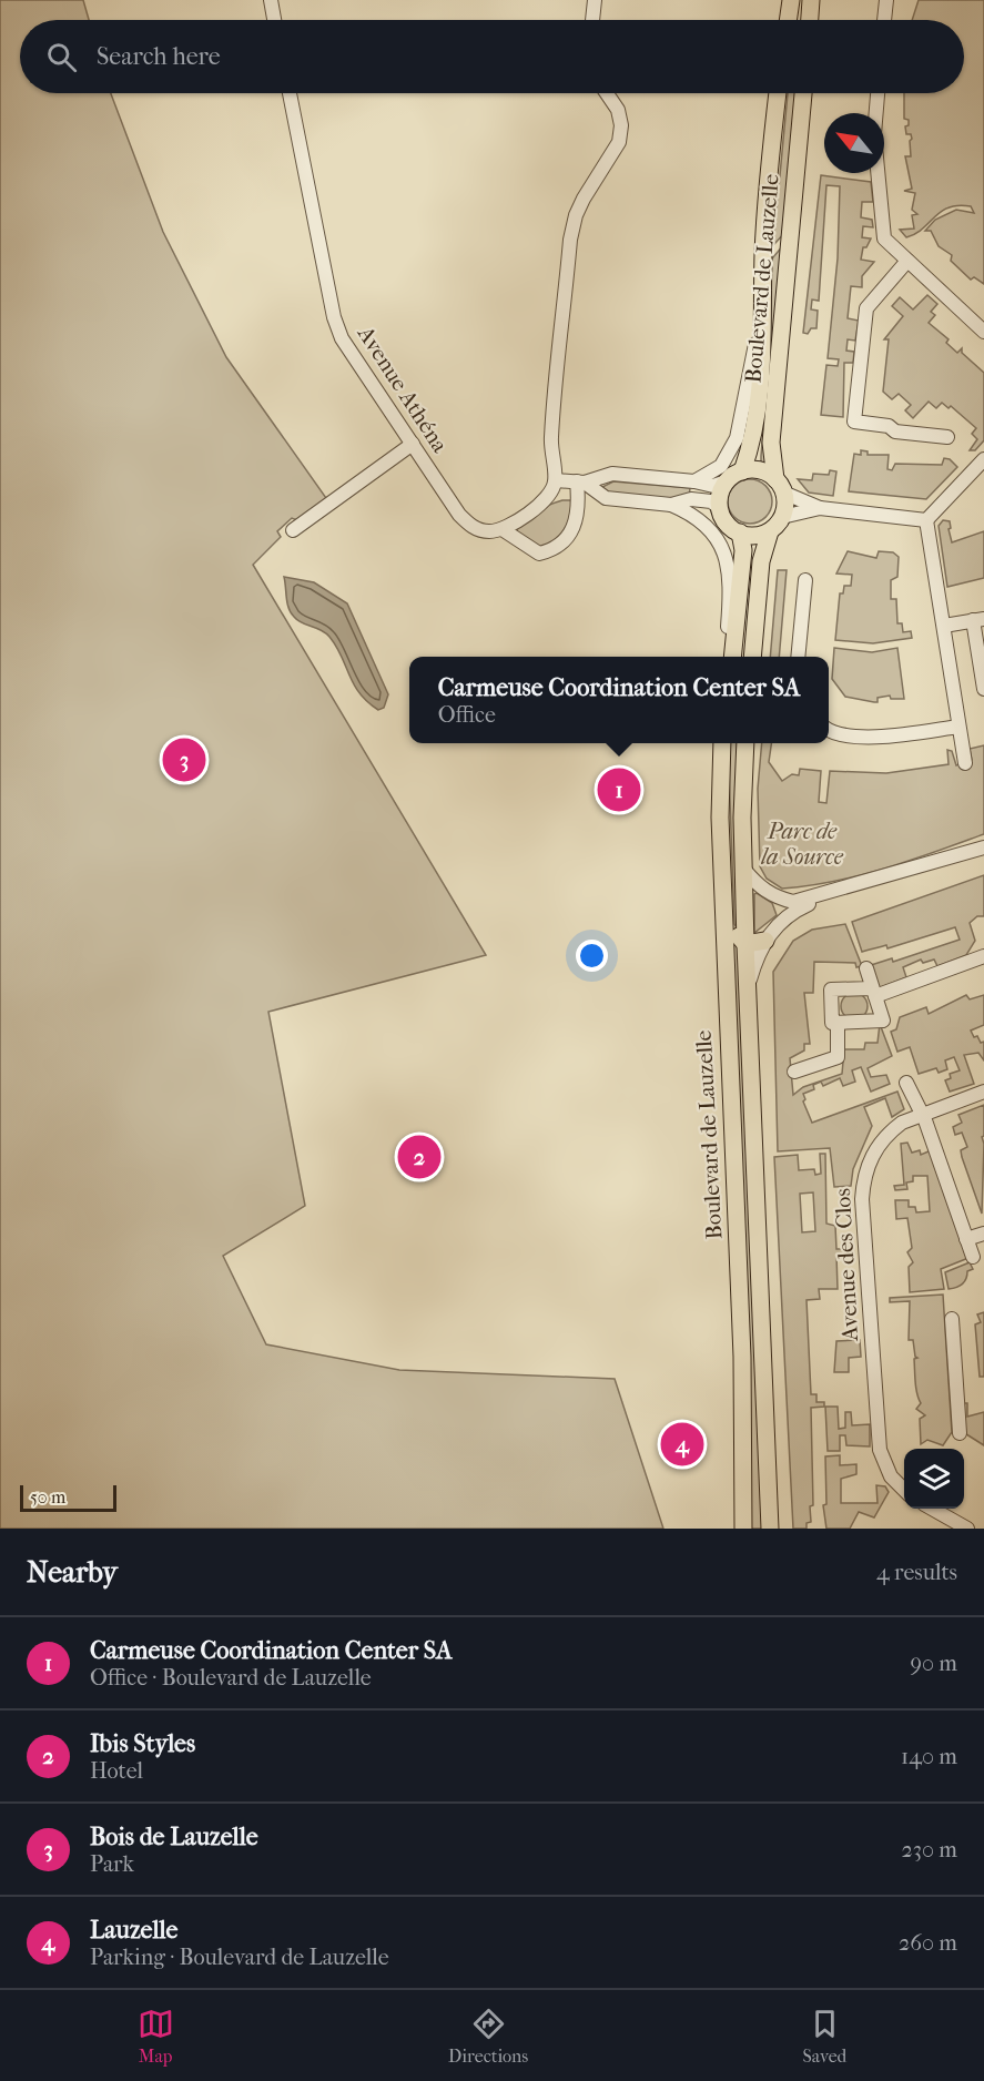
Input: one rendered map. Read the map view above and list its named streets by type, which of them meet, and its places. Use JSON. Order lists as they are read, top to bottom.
{
  "streets": {
    "main road": ["Boulevard de Lauzelle"],
    "street": ["Avenue Athéna", "Avenue des Clos"]
  },
  "parks": ["Parc de la Source"],
  "scale_bar": "50 m",
  "north": "top left",
  "page": {
    "search": "Search here",
    "popup": ["Carmeuse Coordination Center SA", "Office"],
    "pins": [
      "3",
      "1",
      "2",
      "4"
    ],
    "scale": "50 m",
    "heading": ["Nearby", "4 results"],
    "list": [
      {
        "mark": "1",
        "name": "Carmeuse Coordination Center SA",
        "note": "Office · Boulevard de Lauzelle",
        "value": "90 m"
      },
      {
        "mark": "2",
        "name": "Ibis Styles",
        "note": "Hotel",
        "value": "140 m"
      },
      {
        "mark": "3",
        "name": "Bois de Lauzelle",
        "note": "Park",
        "value": "230 m"
      },
      {
        "mark": "4",
        "name": "Lauzelle",
        "note": "Parking · Boulevard de Lauzelle",
        "value": "260 m"
      }
    ],
    "nav": ["Map", "Directions", "Saved"]
  }
}
